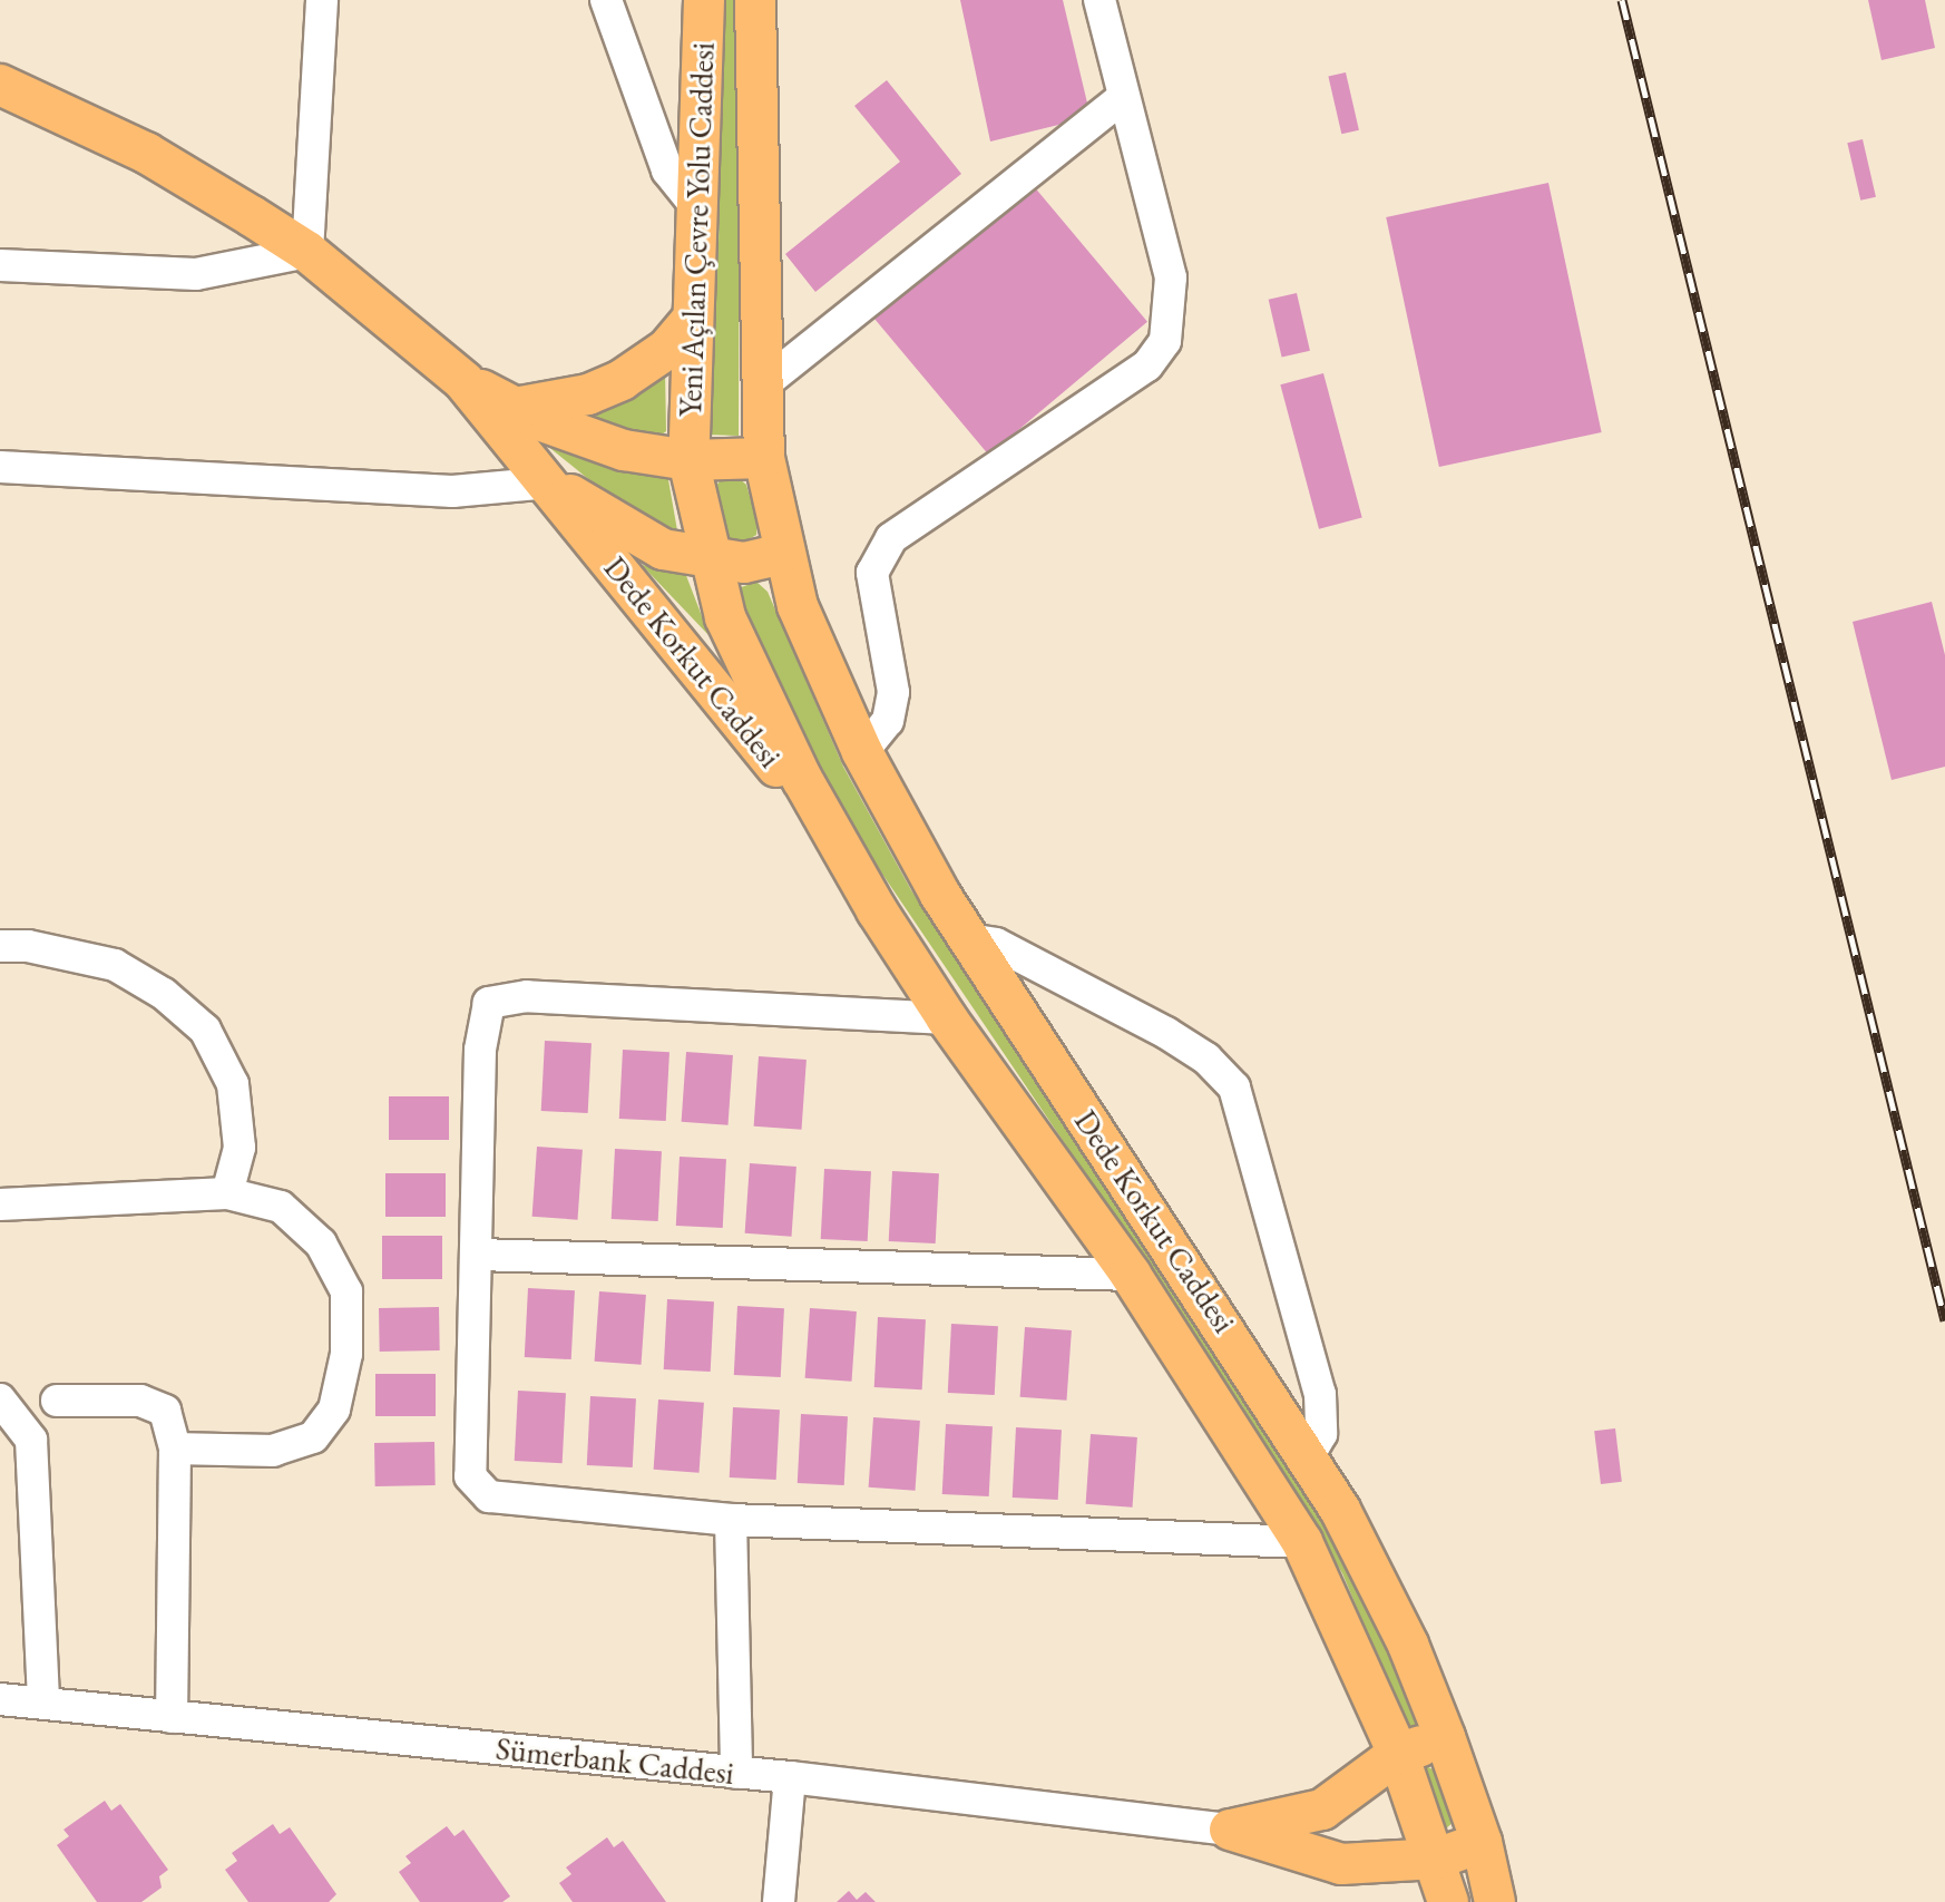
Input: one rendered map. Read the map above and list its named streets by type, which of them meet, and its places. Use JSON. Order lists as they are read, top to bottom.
{
  "streets": {
    "main road": ["Yeni Açılan Çevre Yolu Caddesi", "Dede Korkut Caddesi"],
    "street": ["Sümerbank Caddesi"]
  },
  "crossings": [
    ["Yeni Açılan Çevre Yolu Caddesi", "Dede Korkut Caddesi"]
  ]
}
